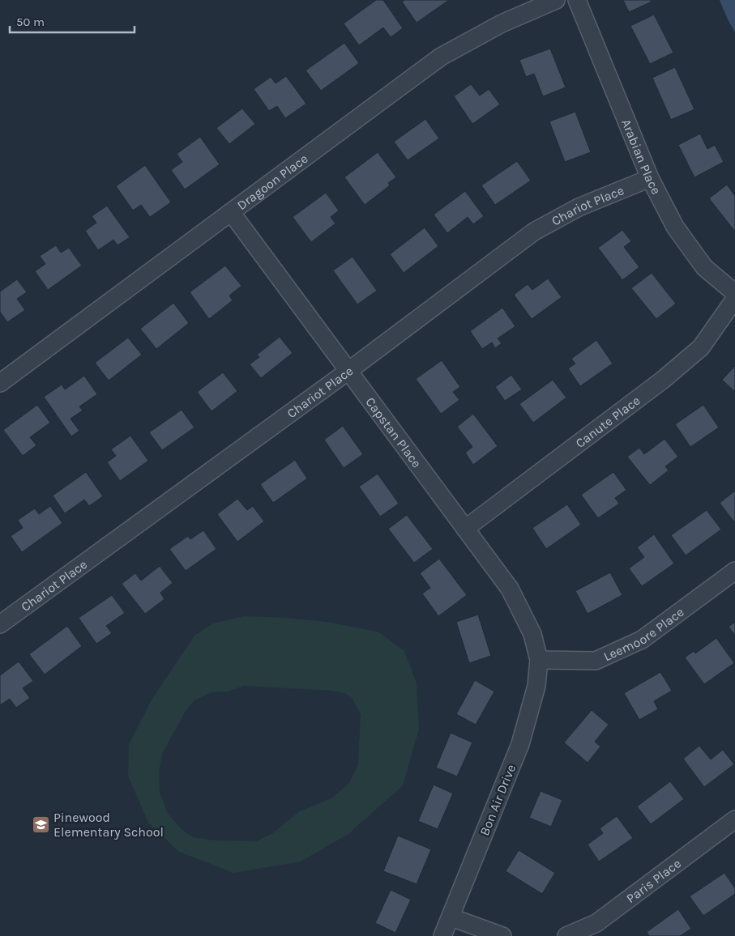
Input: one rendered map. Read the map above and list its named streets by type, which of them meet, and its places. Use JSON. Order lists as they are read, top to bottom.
{
  "streets": {
    "street": [
      "Arabian Place",
      "Dragoon Place",
      "Chariot Place",
      "Canute Place",
      "Capstan Place",
      "Leemoore Place",
      "Bon Air Drive",
      "Paris Place"
    ]
  },
  "crossings": [
    ["Arabian Place", "Chariot Place"],
    ["Dragoon Place", "Capstan Place"],
    ["Chariot Place", "Capstan Place"],
    ["Canute Place", "Capstan Place"],
    ["Capstan Place", "Leemoore Place"],
    ["Capstan Place", "Bon Air Drive"],
    ["Leemoore Place", "Bon Air Drive"]
  ],
  "places": {
    "school or university": ["Pinewood Elementary School"]
  },
  "scale_bar": "50 m"
}
